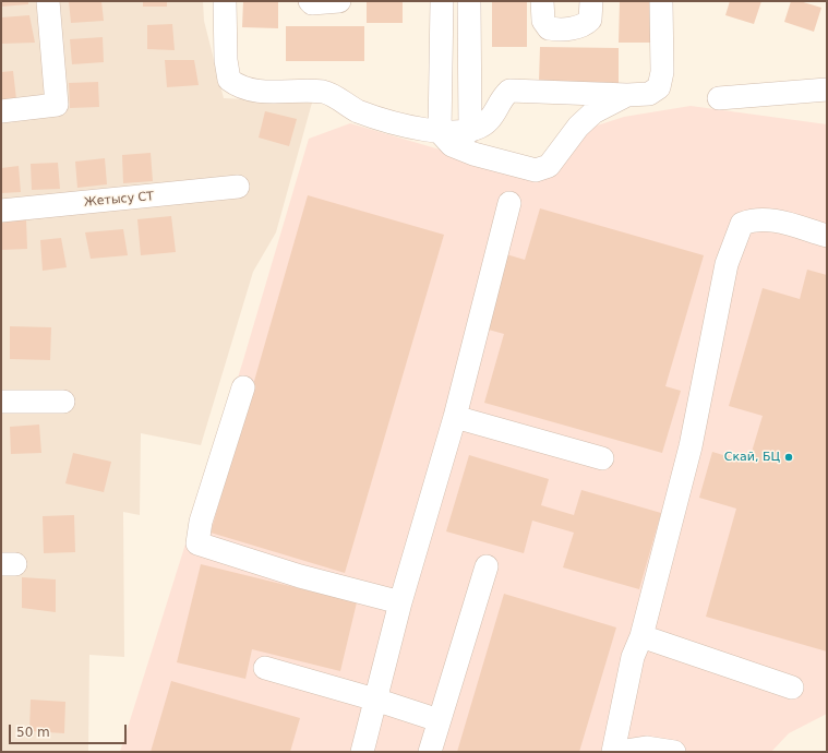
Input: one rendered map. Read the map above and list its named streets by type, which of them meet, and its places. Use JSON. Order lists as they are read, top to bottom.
{
  "streets": {
    "street": ["Жетысу СТ"]
  },
  "places": ["Скай, БЦ"],
  "scale_bar": "50 m"
}
